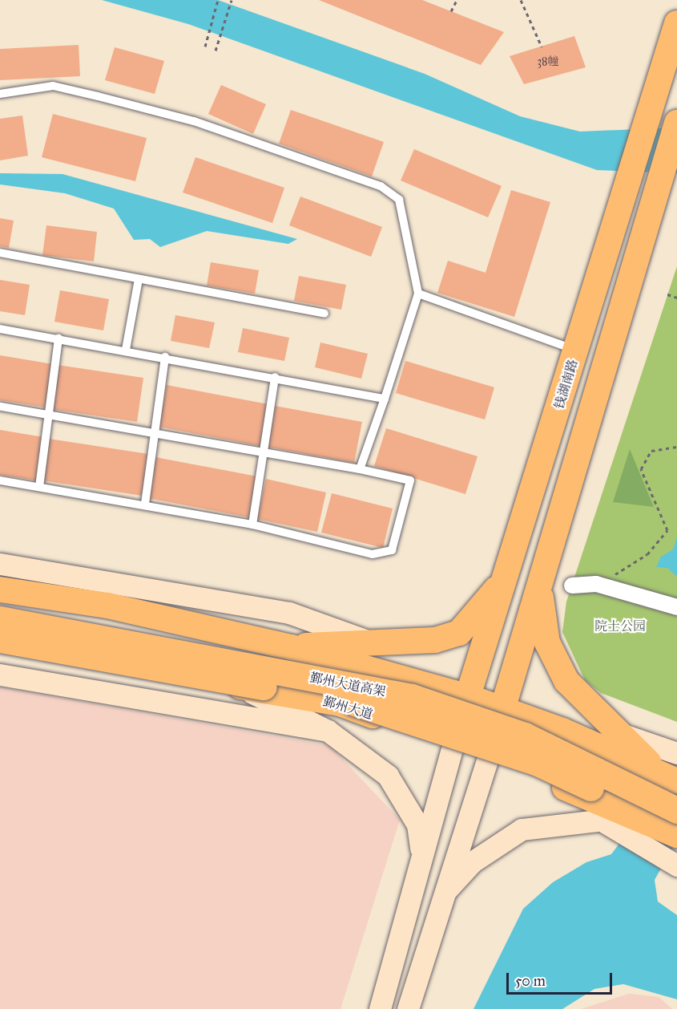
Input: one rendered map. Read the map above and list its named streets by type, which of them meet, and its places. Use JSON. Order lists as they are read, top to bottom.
{
  "streets": {
    "highway": ["鄞州大道高架"],
    "main road": ["钱湖南路", "鄞州大道"]
  },
  "crossings": [
    ["钱湖南路", "鄞州大道"]
  ],
  "parks": ["院士公园"],
  "house_numbers": ["38幢"],
  "scale_bar": "50 m"
}
